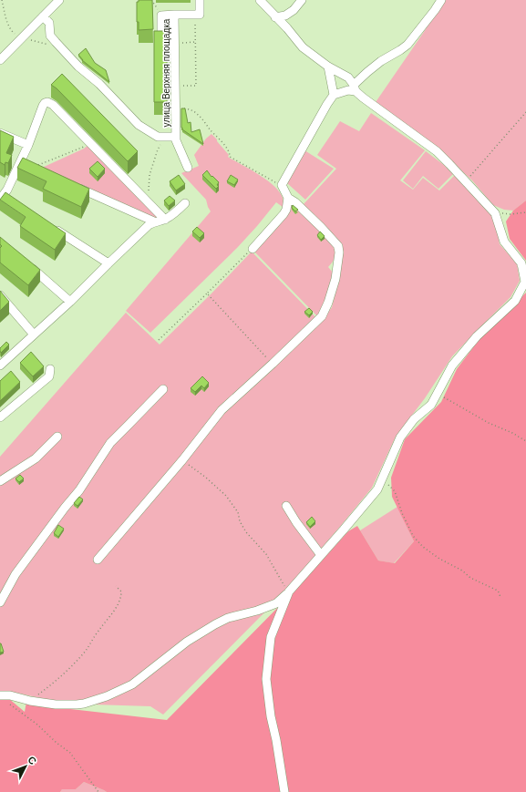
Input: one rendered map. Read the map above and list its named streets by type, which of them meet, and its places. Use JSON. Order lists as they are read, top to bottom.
{
  "streets": {
    "street": ["улица Верхняя площадка"]
  },
  "north": "top right"
}
